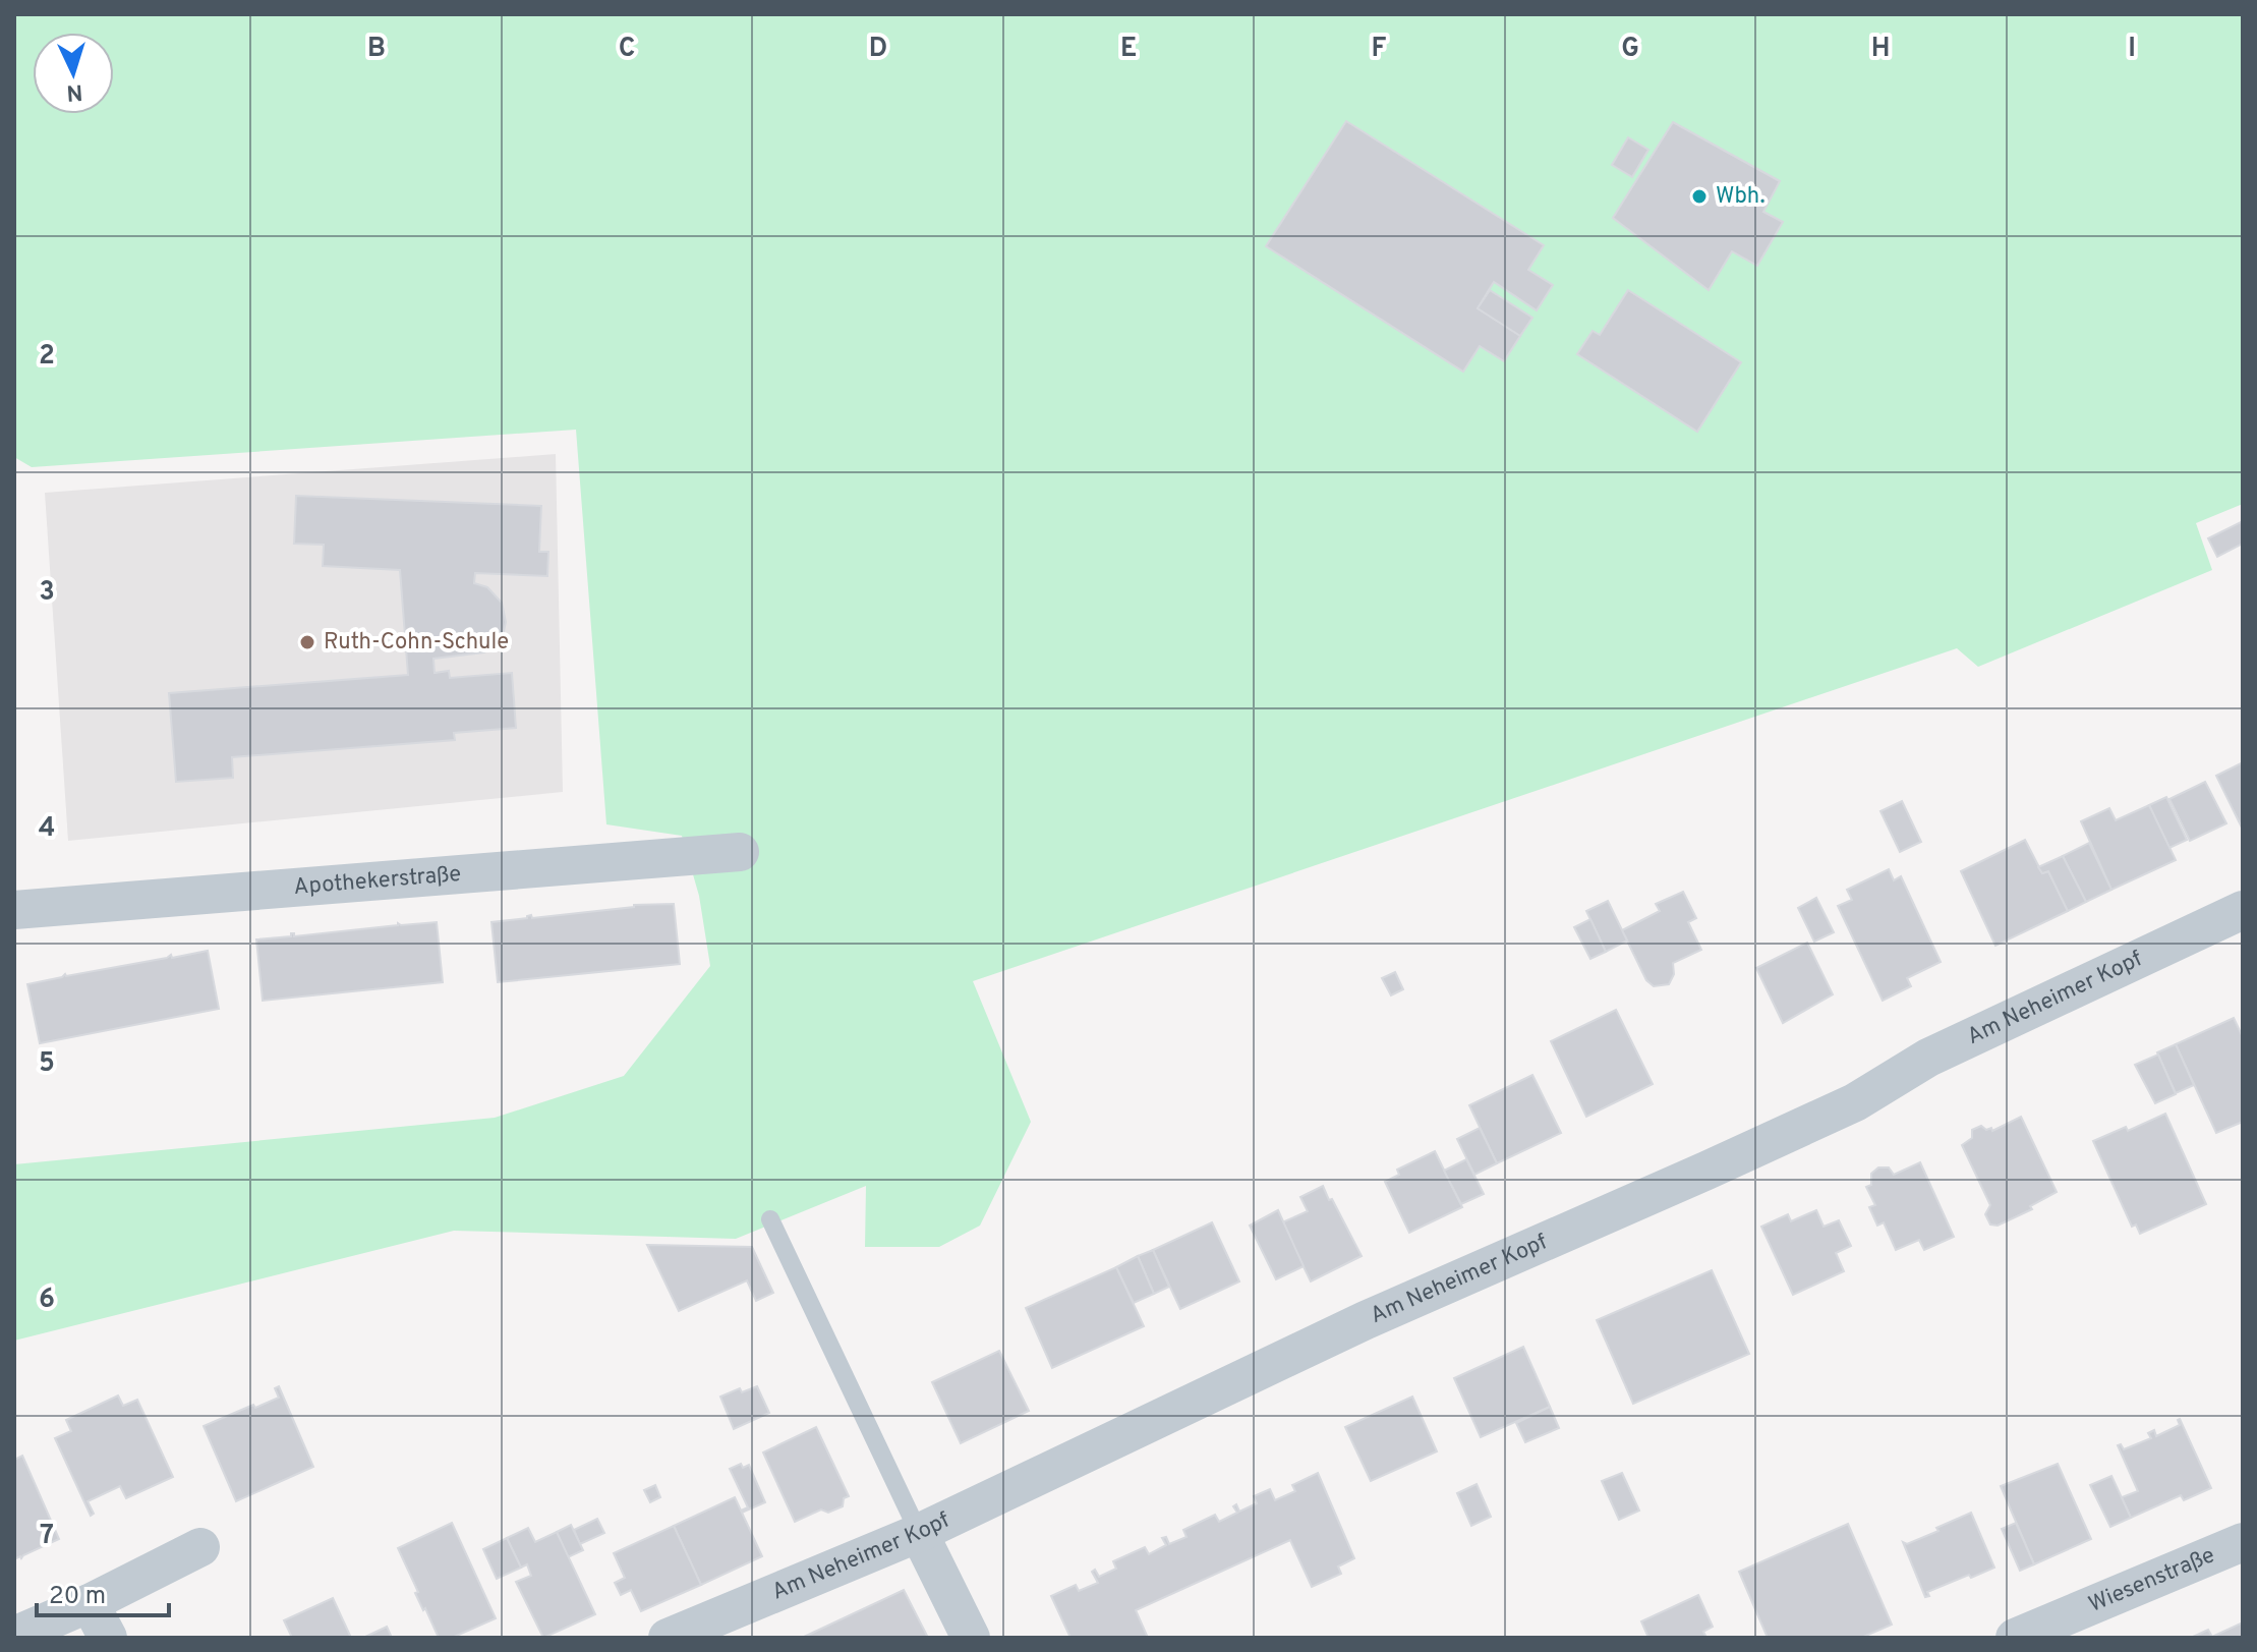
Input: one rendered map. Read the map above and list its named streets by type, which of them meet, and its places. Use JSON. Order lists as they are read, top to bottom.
{
  "streets": {
    "street": ["Apothekerstraße", "Am Neheimer Kopf", "Wiesenstraße"]
  },
  "places": ["Wbh.", "Ruth-Cohn-Schule"],
  "scale_bar": "20 m",
  "north": "bottom",
  "grid": {
    "columns": [
      "B",
      "C",
      "D",
      "E",
      "F",
      "G",
      "H",
      "I"
    ],
    "rows": [
      "2",
      "3",
      "4",
      "5",
      "6",
      "7"
    ]
  }
}
